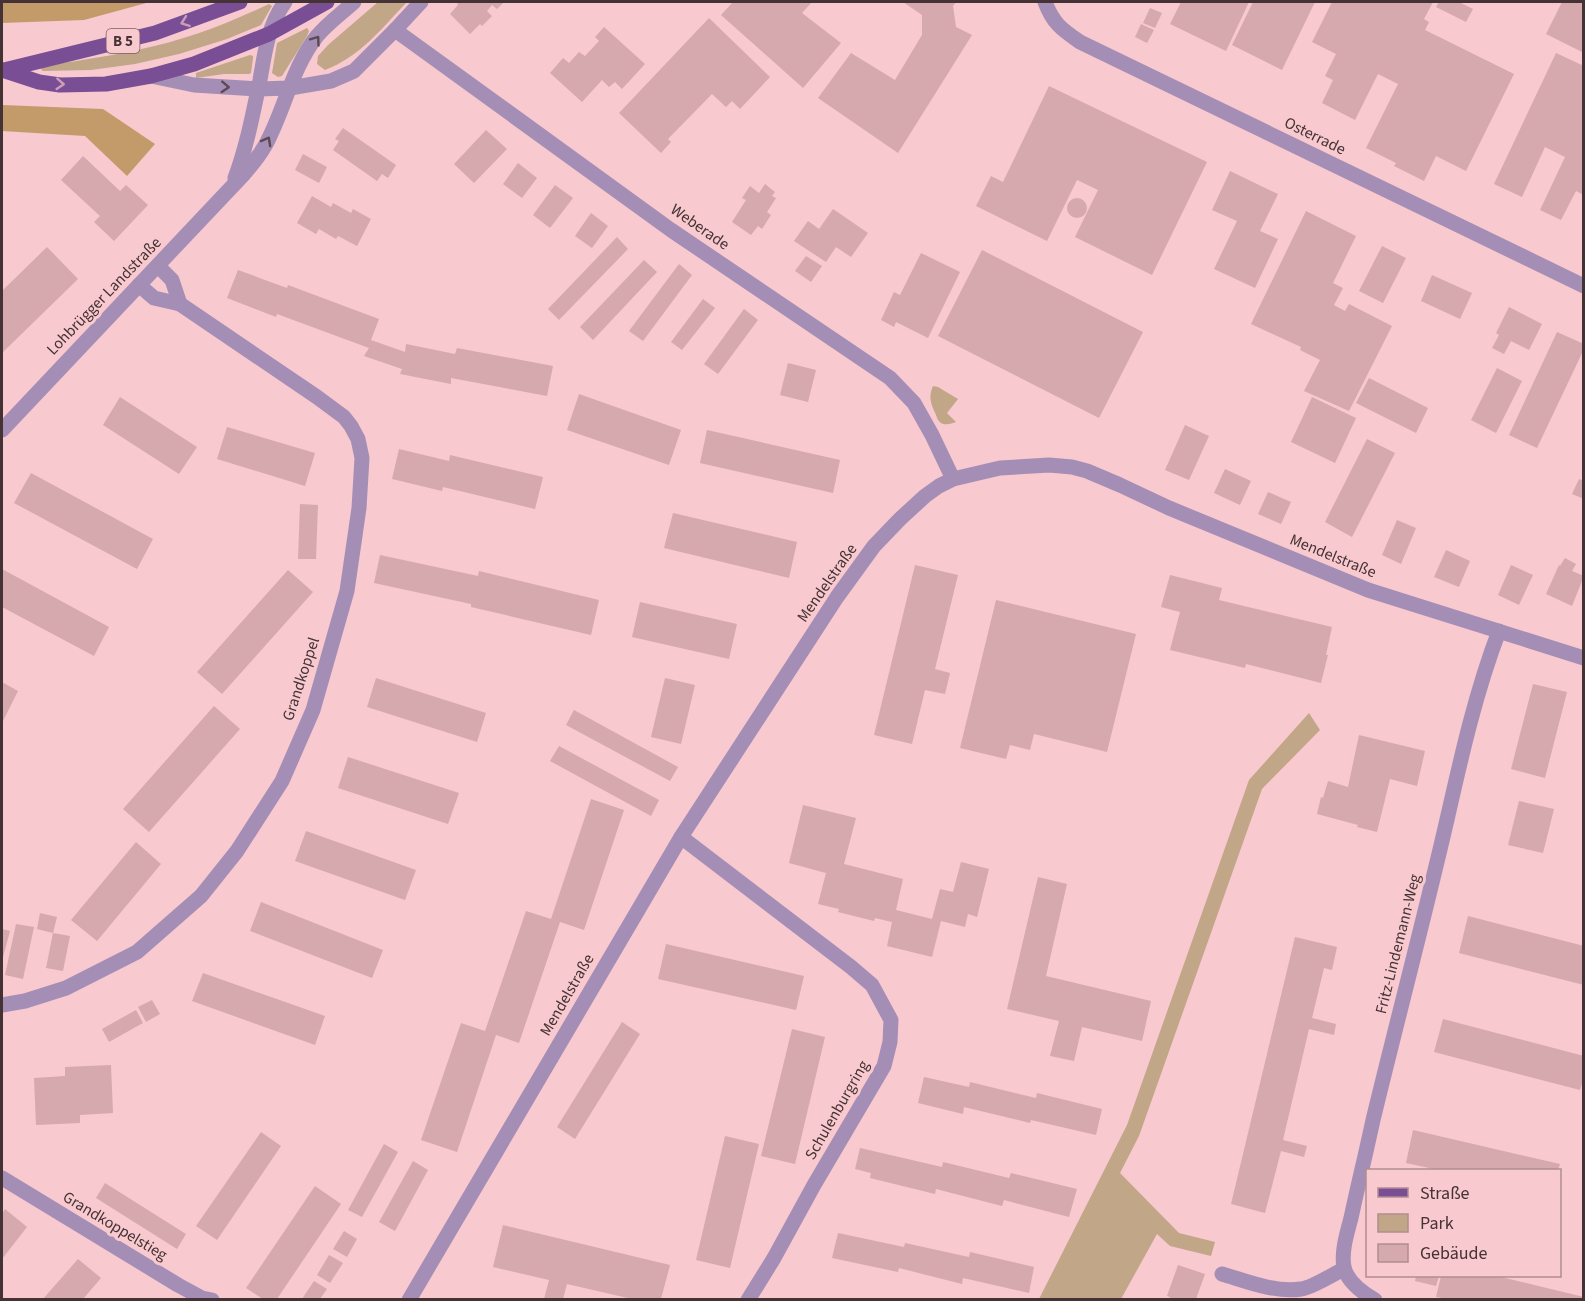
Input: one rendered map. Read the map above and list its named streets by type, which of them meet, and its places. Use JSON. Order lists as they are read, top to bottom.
{
  "streets": {
    "main road": ["B 5"],
    "street": [
      "Osterrade",
      "Weberade",
      "Lohbrügger Landstraße",
      "Mendelstraße",
      "Grandkoppel",
      "Fritz-Lindemann-Weg",
      "Schulenburgring",
      "Grandkoppelstieg"
    ]
  },
  "crossings": [
    ["B 5", "Lohbrügger Landstraße"],
    ["Weberade", "Mendelstraße"],
    ["Lohbrügger Landstraße", "Grandkoppel"],
    ["Mendelstraße", "Fritz-Lindemann-Weg"],
    ["Mendelstraße", "Schulenburgring"]
  ],
  "legend": ["Straße", "Park", "Gebäude"]
}
